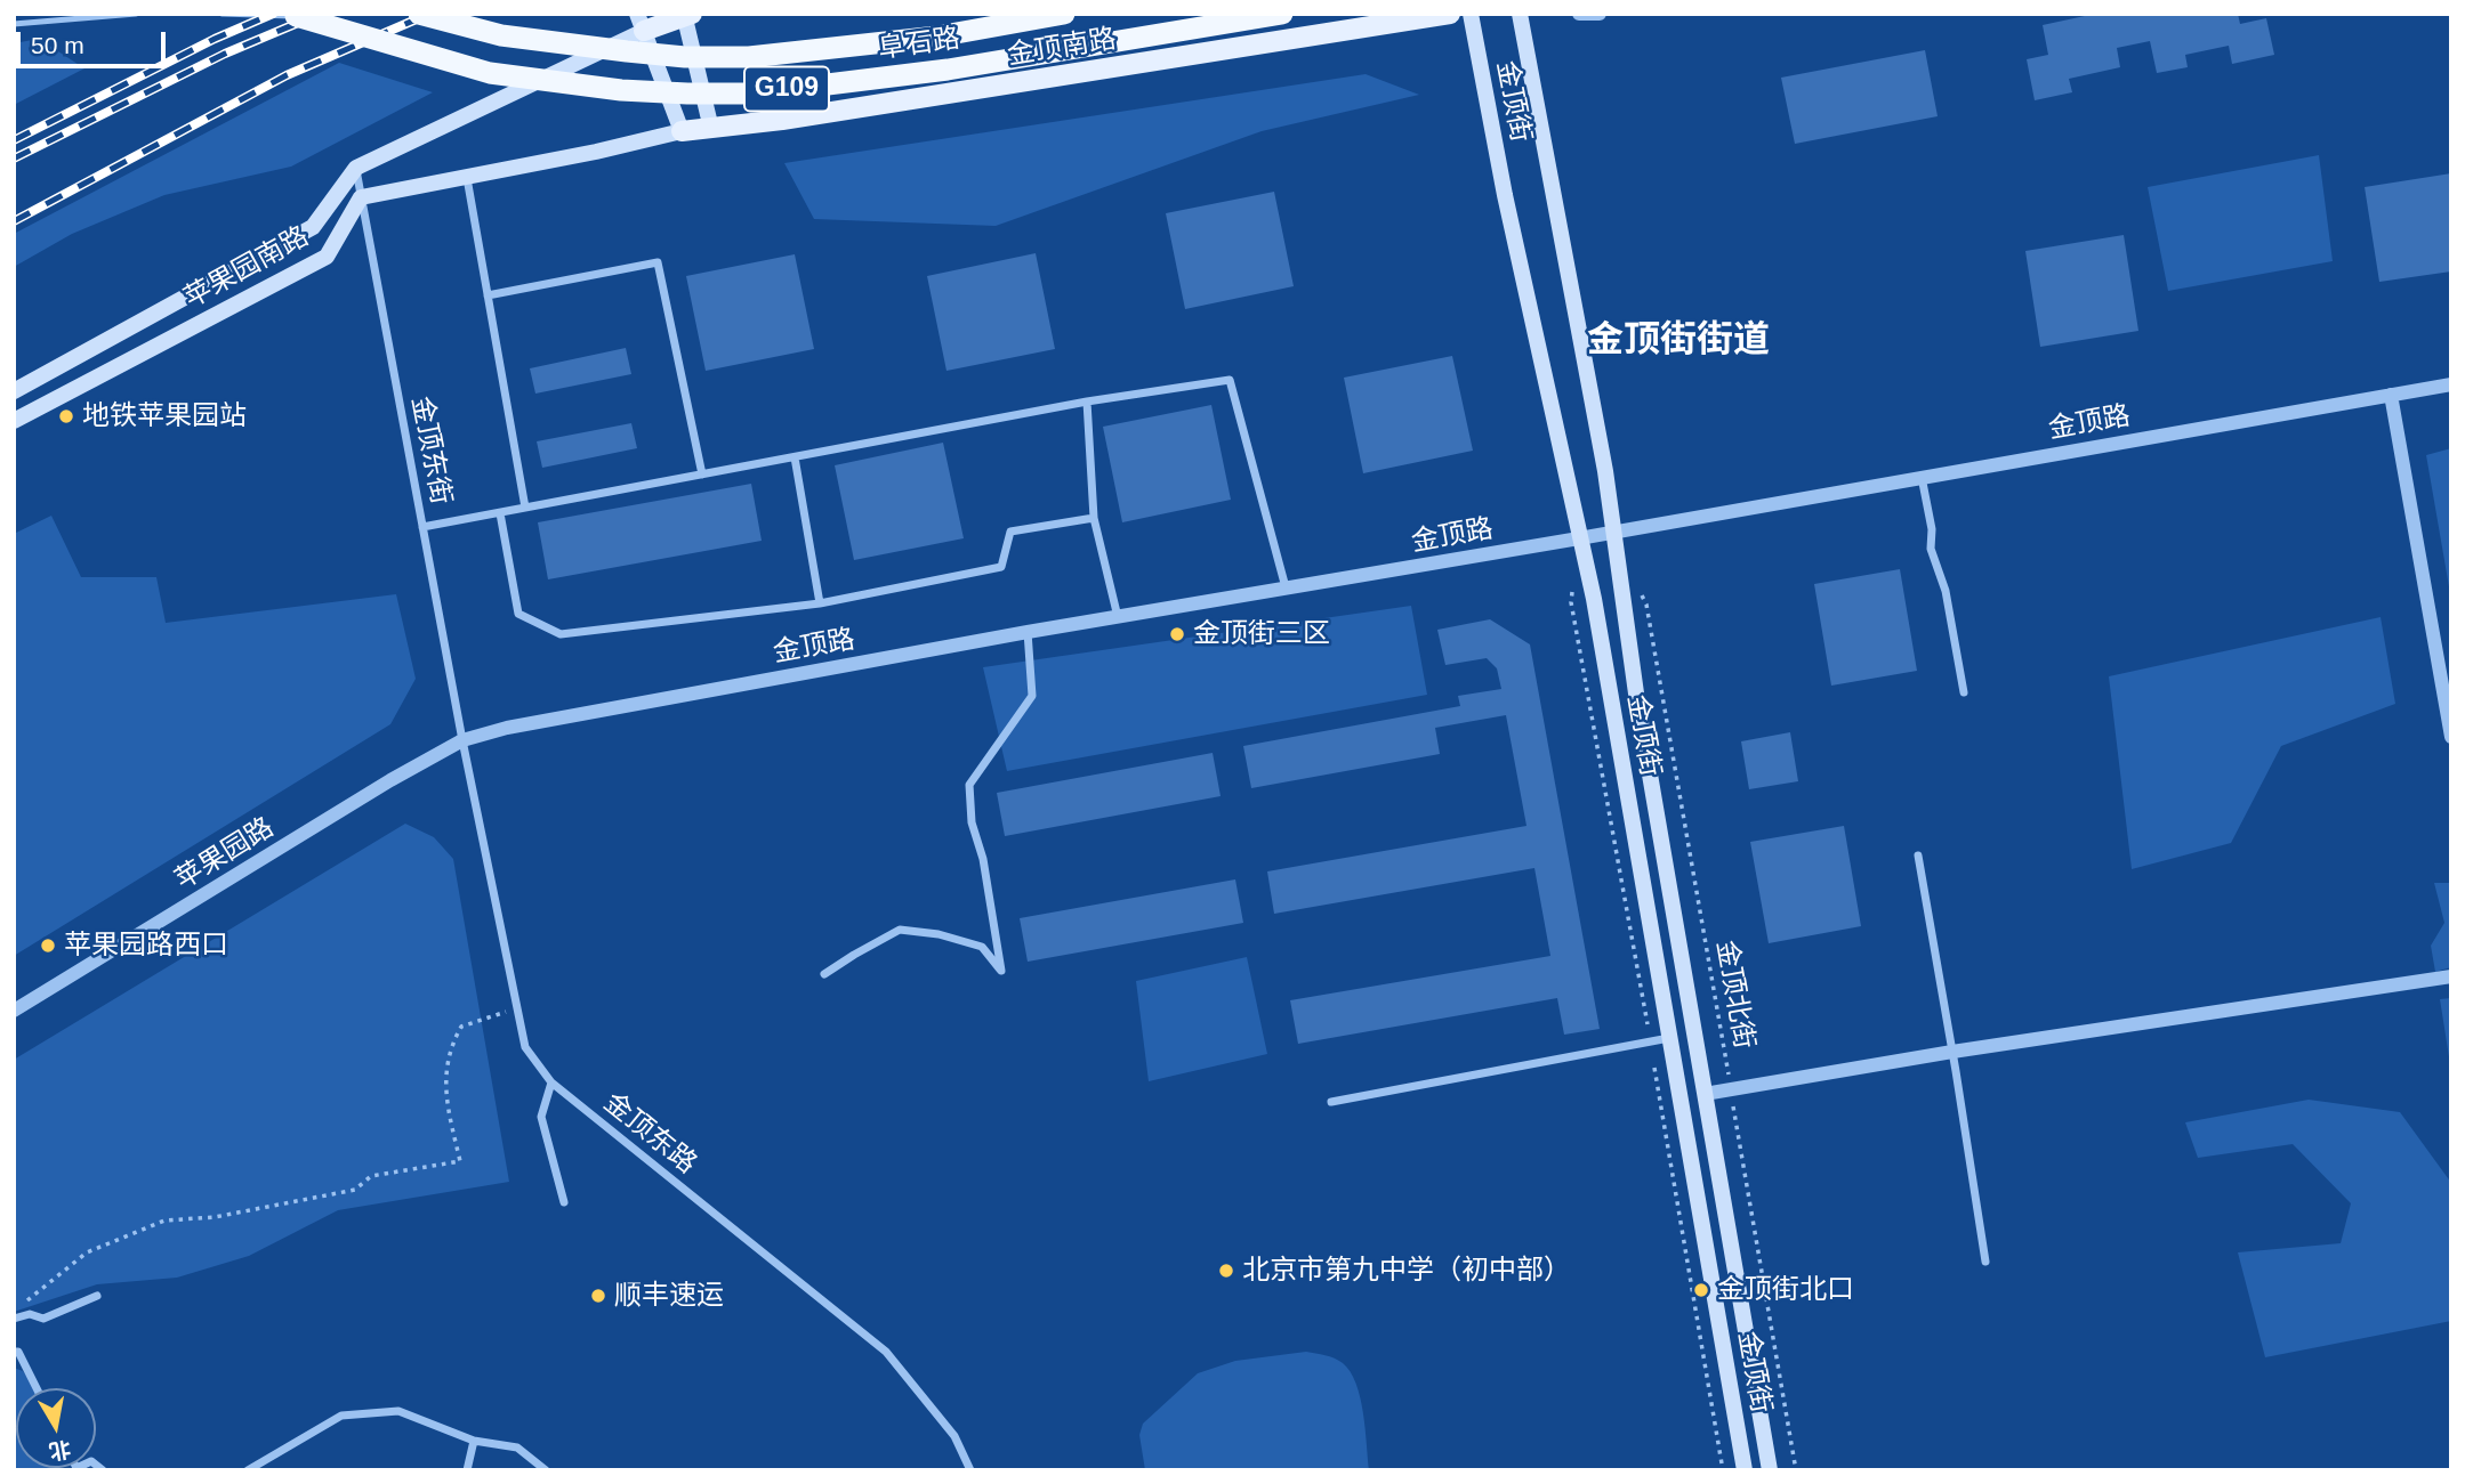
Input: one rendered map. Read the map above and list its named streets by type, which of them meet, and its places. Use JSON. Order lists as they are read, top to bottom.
{
  "streets": {
    "highway": ["阜石路", "G109"],
    "main road": ["金顶南路", "金顶街", "苹果园南路"],
    "street": [
      "金顶路",
      "金顶东街",
      "苹果园路",
      "金顶东路"
    ],
    "path": ["金顶北街"]
  },
  "crossings": [
    ["金顶街", "金顶路"],
    ["苹果园南路", "金顶东街"],
    ["金顶路", "金顶东街"],
    ["金顶路", "苹果园路"],
    ["金顶路", "金顶东路"],
    ["金顶东街", "苹果园路"],
    ["金顶东街", "金顶东路"],
    ["苹果园路", "金顶东路"]
  ],
  "districts": ["金顶街街道"],
  "places": [
    "地铁苹果园站",
    "金顶街三区",
    "苹果园路西口",
    "北京市第九中学（初中部）",
    "金顶街北口",
    "顺丰速运"
  ],
  "scale_bar": "50 m",
  "north": "bottom"
}
